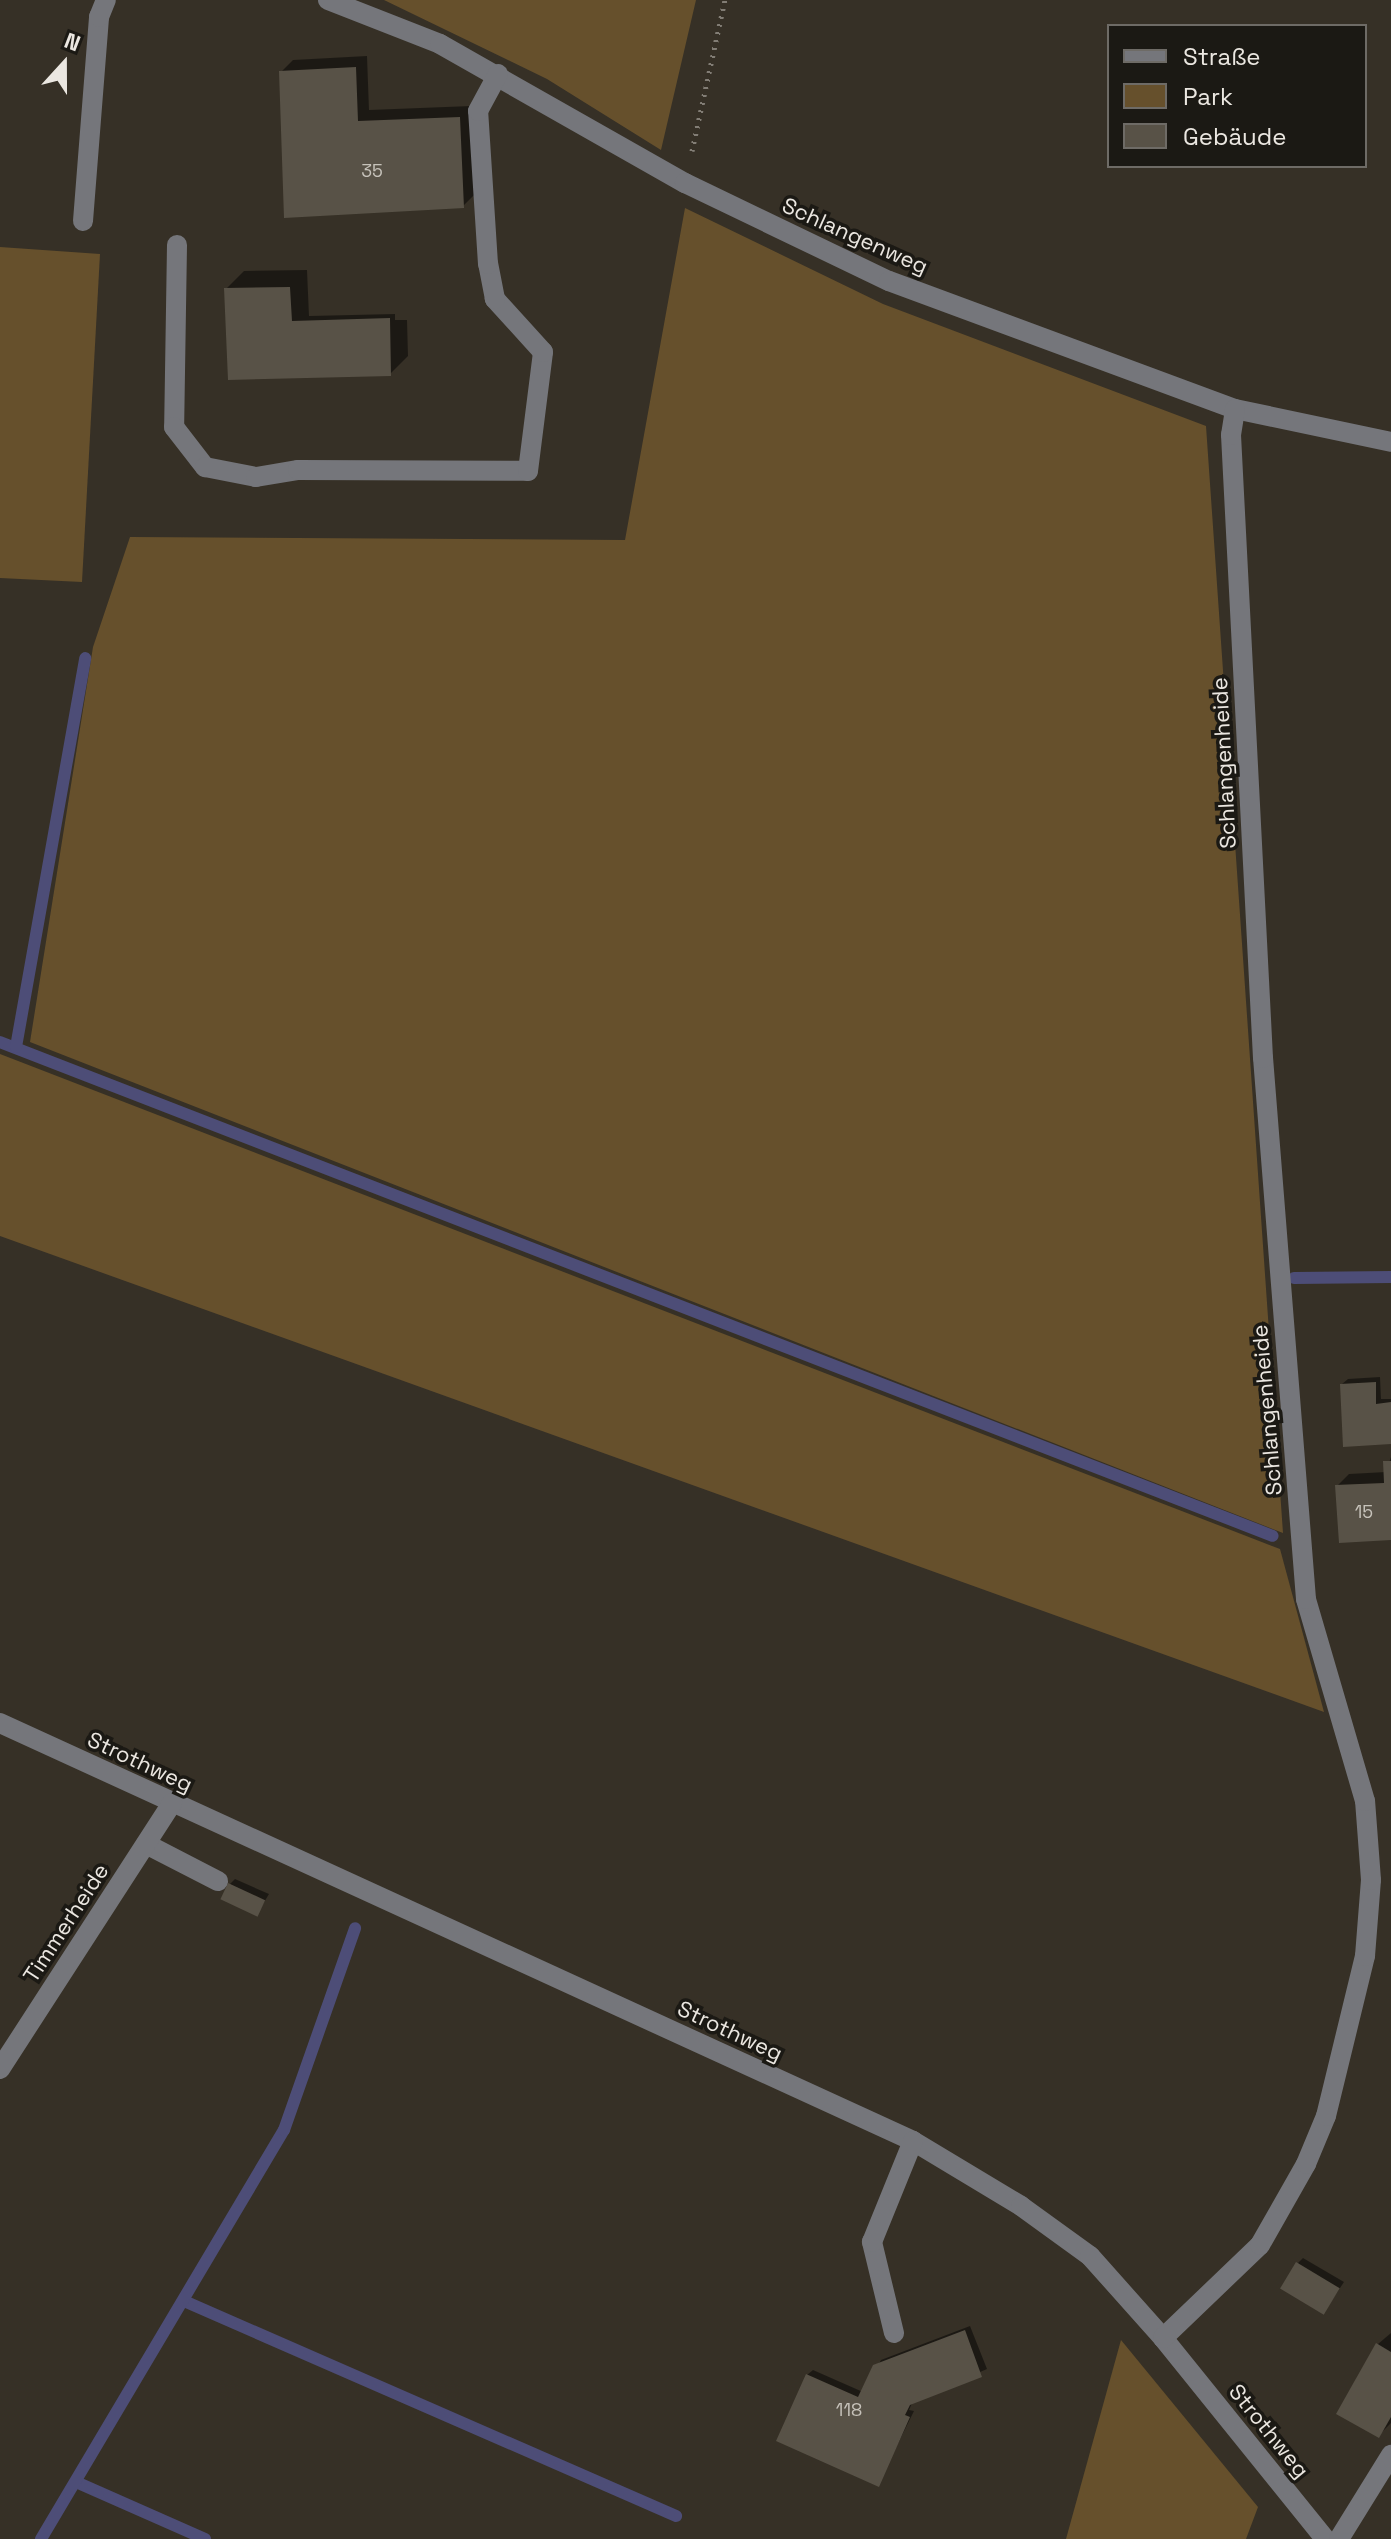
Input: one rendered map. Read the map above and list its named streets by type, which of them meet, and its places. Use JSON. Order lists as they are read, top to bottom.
{
  "streets": {
    "street": [
      "Schlangenweg",
      "Schlangenheide",
      "Strothweg",
      "Timmerheide"
    ]
  },
  "crossings": [
    ["Schlangenweg", "Schlangenheide"],
    ["Schlangenheide", "Strothweg"],
    ["Strothweg", "Timmerheide"]
  ],
  "house_numbers": ["35", "15", "118"],
  "legend": ["Straße", "Park", "Gebäude"],
  "north": "top"
}
